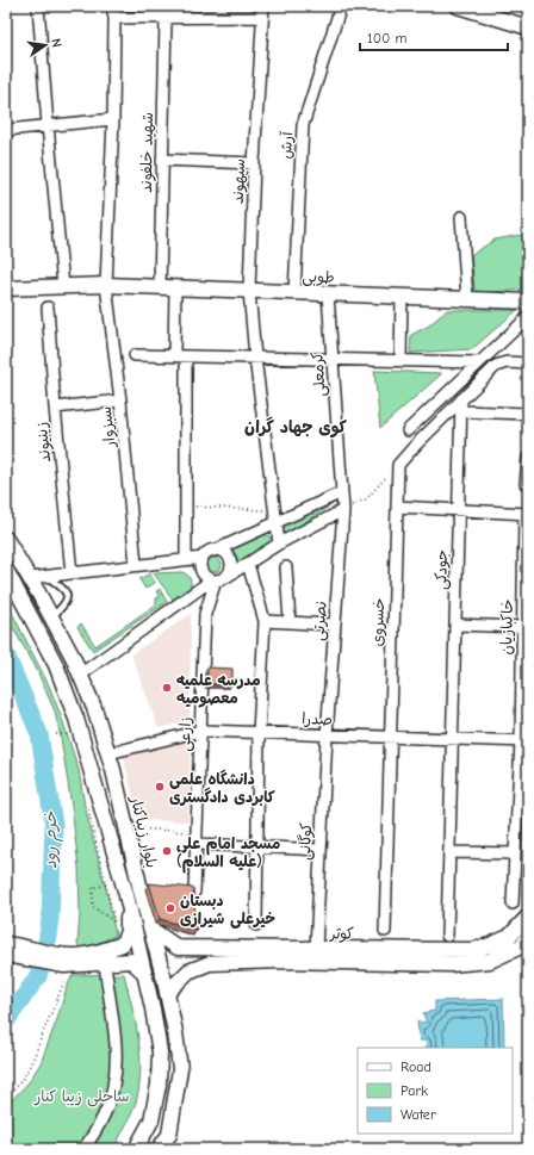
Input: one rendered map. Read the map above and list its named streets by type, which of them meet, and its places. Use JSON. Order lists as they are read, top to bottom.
{
  "streets": {
    "main road": ["طوبی", "بلوار زیباکنار", "کوثر"],
    "street": [
      "آرش",
      "شهید خلفوند",
      "سپهوند",
      "کرمعلی",
      "سبزوار",
      "زینیوند",
      "جودکی",
      "نصرتی",
      "خسروی",
      "خاکبازیان",
      "صدرا",
      "زارعی",
      "کوگانی"
    ]
  },
  "crossings": [
    ["آرش", "طوبی"],
    ["شهید خلفوند", "طوبی"],
    ["سپهوند", "طوبی"],
    ["طوبی", "کرمعلی"],
    ["طوبی", "سبزوار"],
    ["کرمعلی", "نصرتی"],
    ["جودکی", "صدرا"],
    ["نصرتی", "صدرا"],
    ["نصرتی", "کوگانی"],
    ["خسروی", "صدرا"],
    ["خاکبازیان", "صدرا"],
    ["صدرا", "زارعی"],
    ["صدرا", "بلوار زیباکنار"],
    ["صدرا", "کوگانی"],
    ["بلوار زیباکنار", "کوثر"],
    ["کوگانی", "کوثر"]
  ],
  "districts": ["کوی جهاد گران"],
  "water": ["خرم رود"],
  "parks": ["ساحلی زیبا کنار"],
  "places": [
    "مدرسه علمیه معصومیه",
    "دانشگاه علمی کابردی دادگستری",
    "مسجد امام علی (علیه السلام)",
    "دبستان خیرعلی شیرازی"
  ],
  "legend": ["Road", "Park", "Water"],
  "scale_bar": "100 m",
  "north": "right"
}
